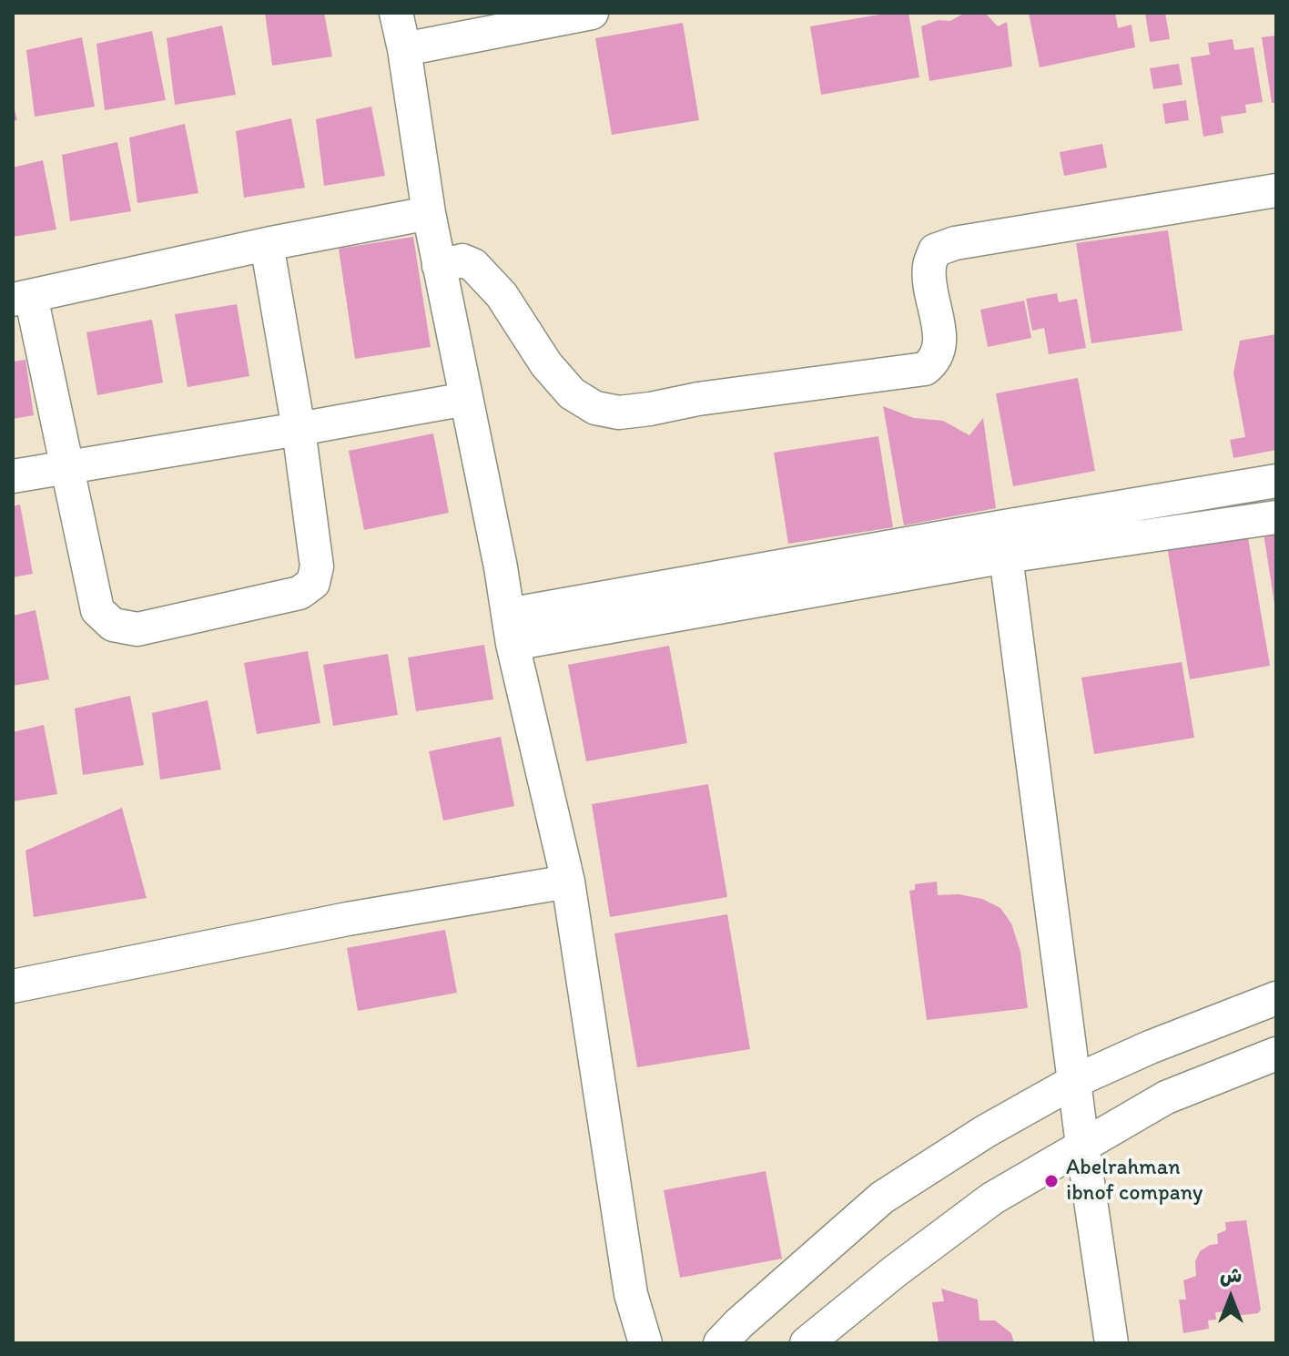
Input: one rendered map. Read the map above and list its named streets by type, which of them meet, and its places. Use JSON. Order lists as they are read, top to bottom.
{
  "places": ["Abelrahman ibnof company"],
  "north": "top"
}
